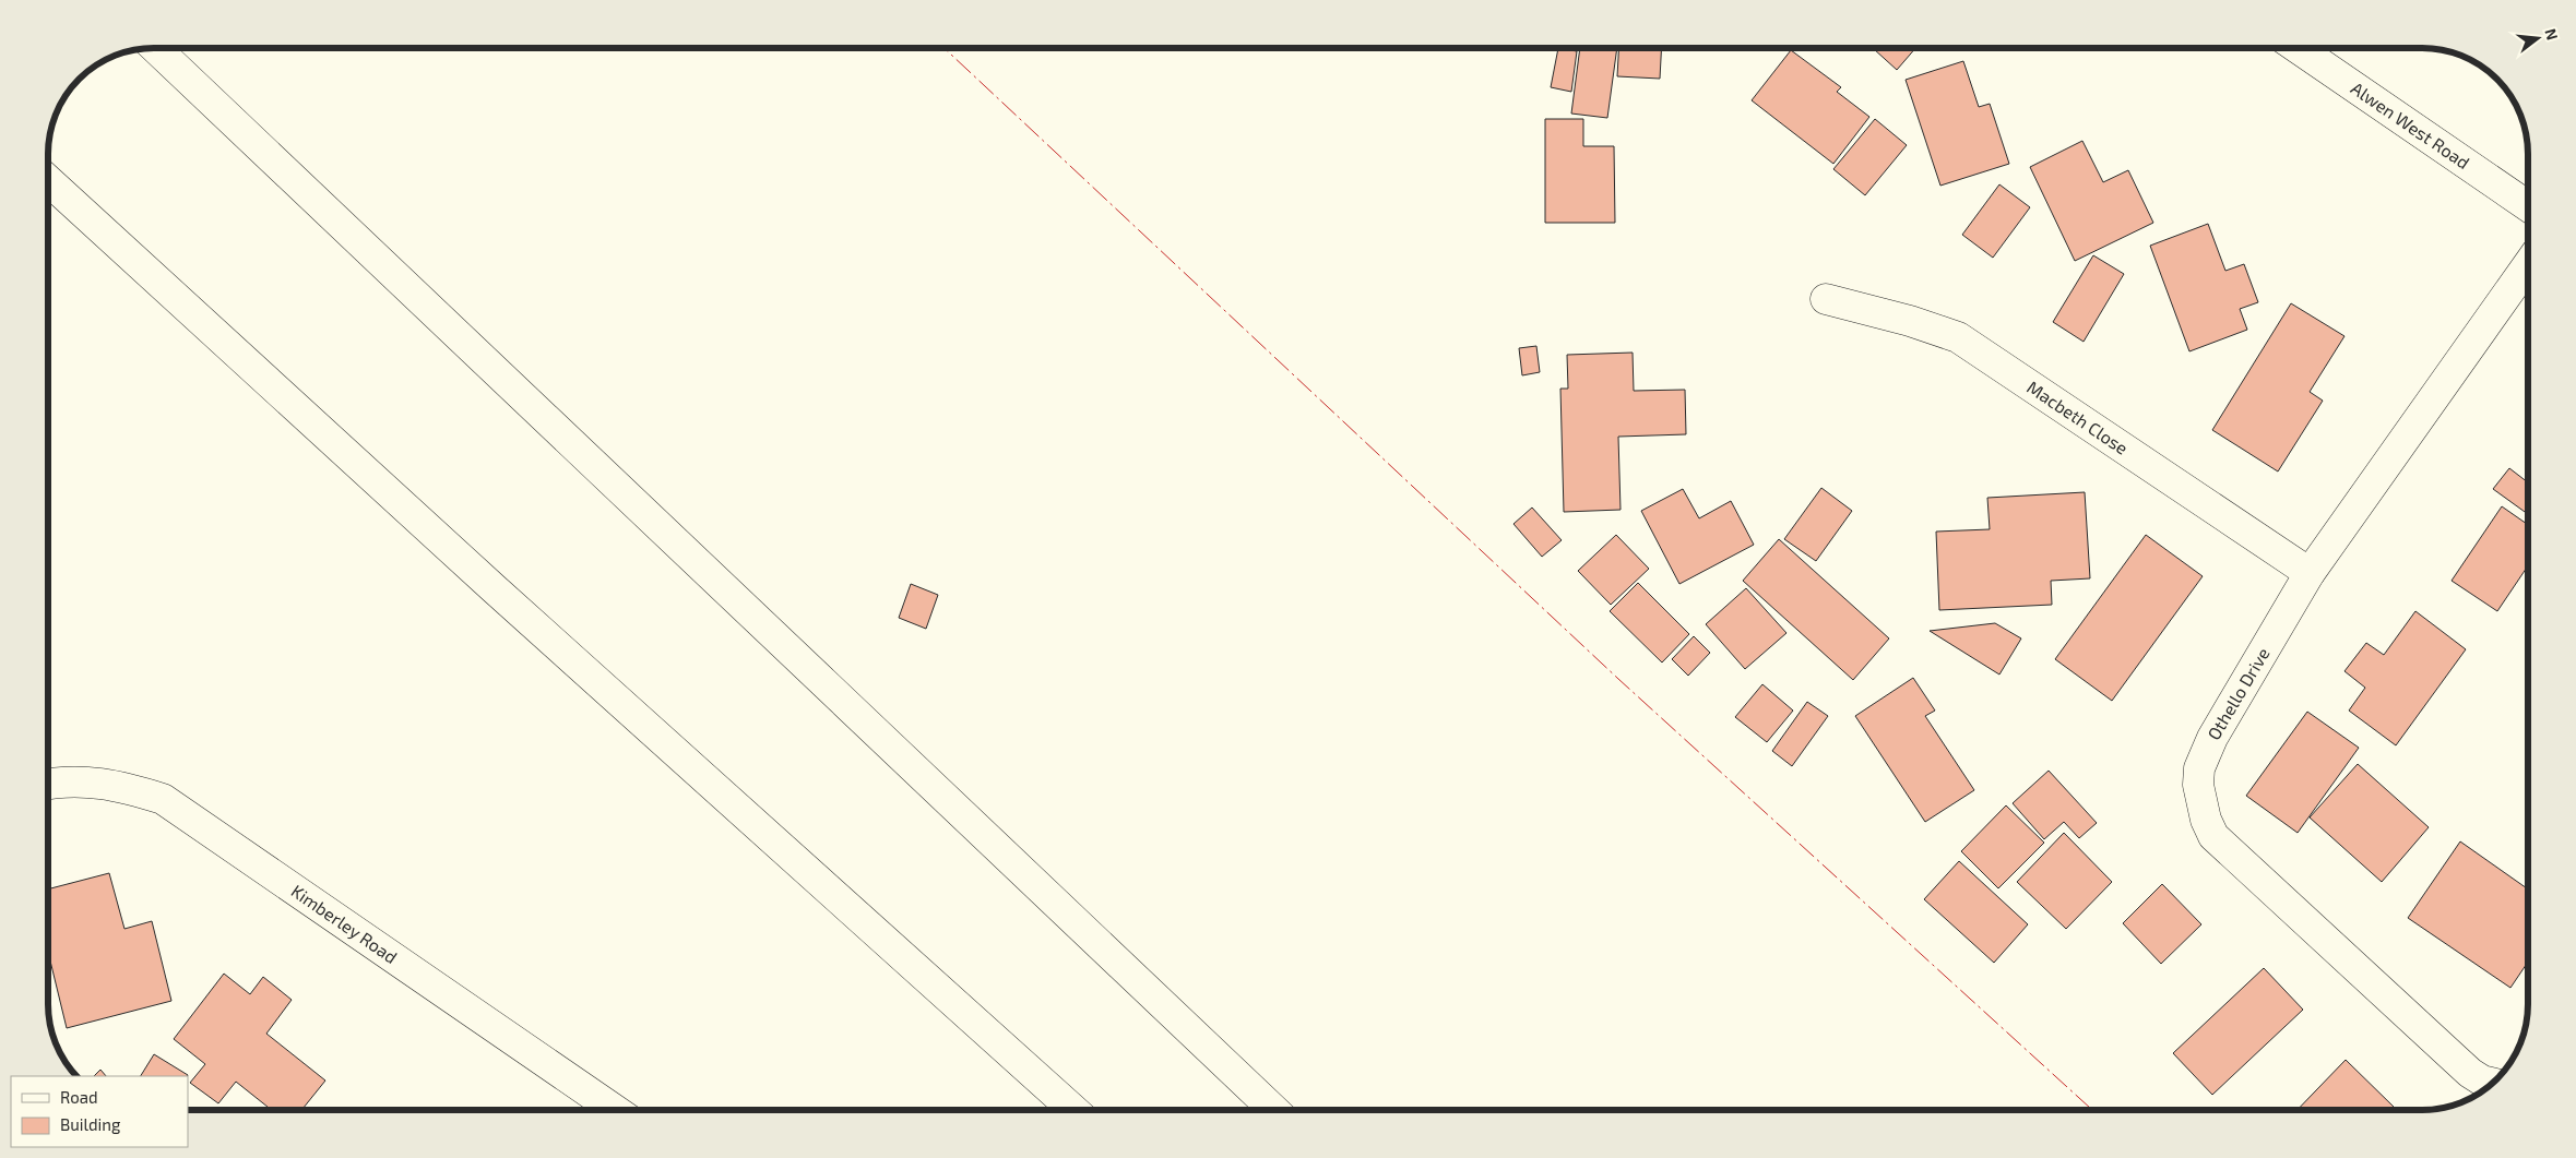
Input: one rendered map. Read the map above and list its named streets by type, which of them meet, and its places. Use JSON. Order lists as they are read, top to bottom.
{
  "streets": {
    "main road": [
      "Alwen West Road",
      "Macbeth Close",
      "Othello Drive",
      "Kimberley Road"
    ]
  },
  "crossings": [
    ["Macbeth Close", "Othello Drive"]
  ],
  "legend": ["Road", "Building"],
  "north": "right"
}
